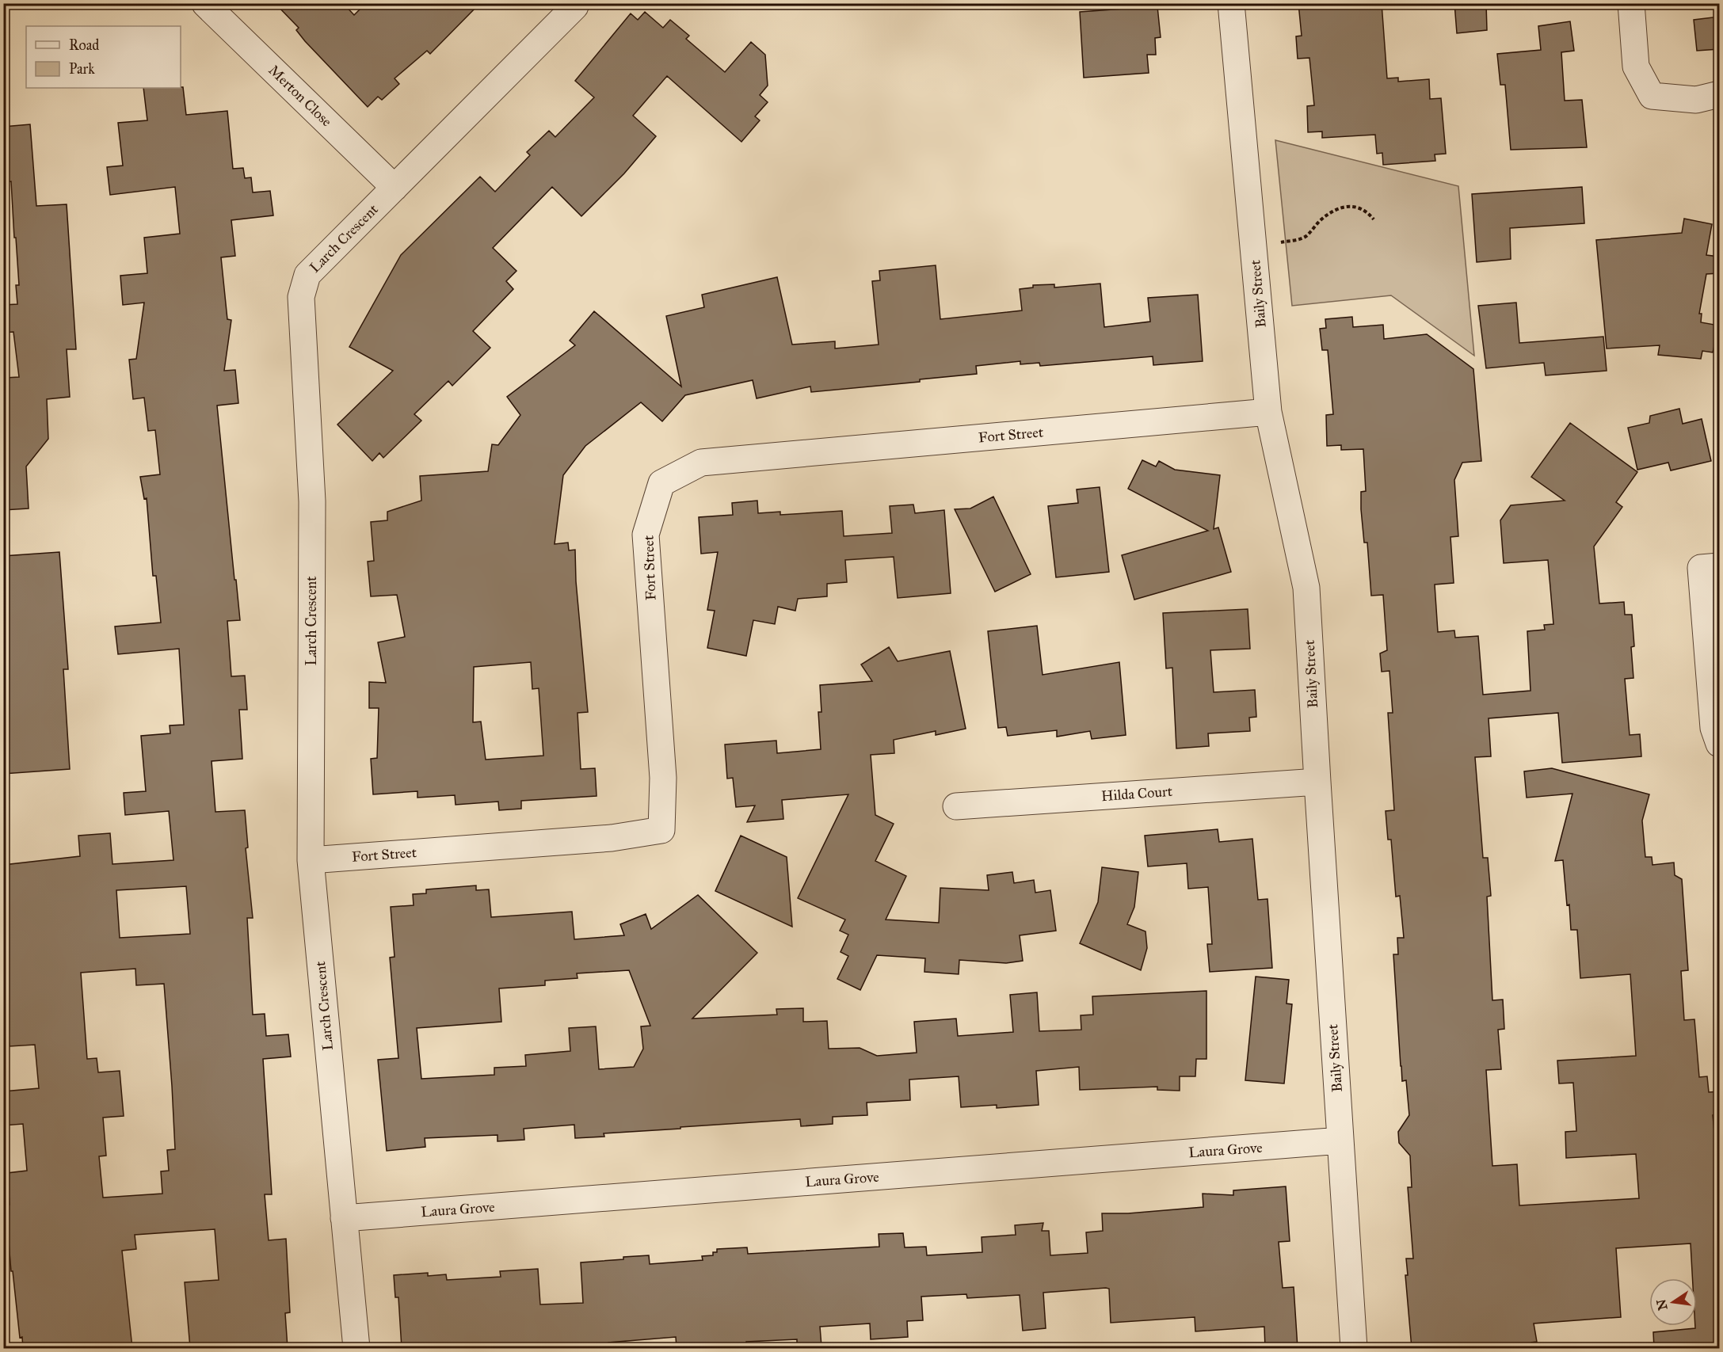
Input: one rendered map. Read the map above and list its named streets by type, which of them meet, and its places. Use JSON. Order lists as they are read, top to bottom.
{
  "streets": {
    "street": [
      "Merton Close",
      "Larch Crescent",
      "Baily Street",
      "Fort Street",
      "Hilda Court",
      "Laura Grove"
    ]
  },
  "crossings": [
    ["Merton Close", "Larch Crescent"],
    ["Larch Crescent", "Fort Street"],
    ["Larch Crescent", "Laura Grove"],
    ["Baily Street", "Fort Street"],
    ["Baily Street", "Hilda Court"],
    ["Baily Street", "Laura Grove"]
  ],
  "legend": ["Road", "Park"],
  "north": "left"
}
